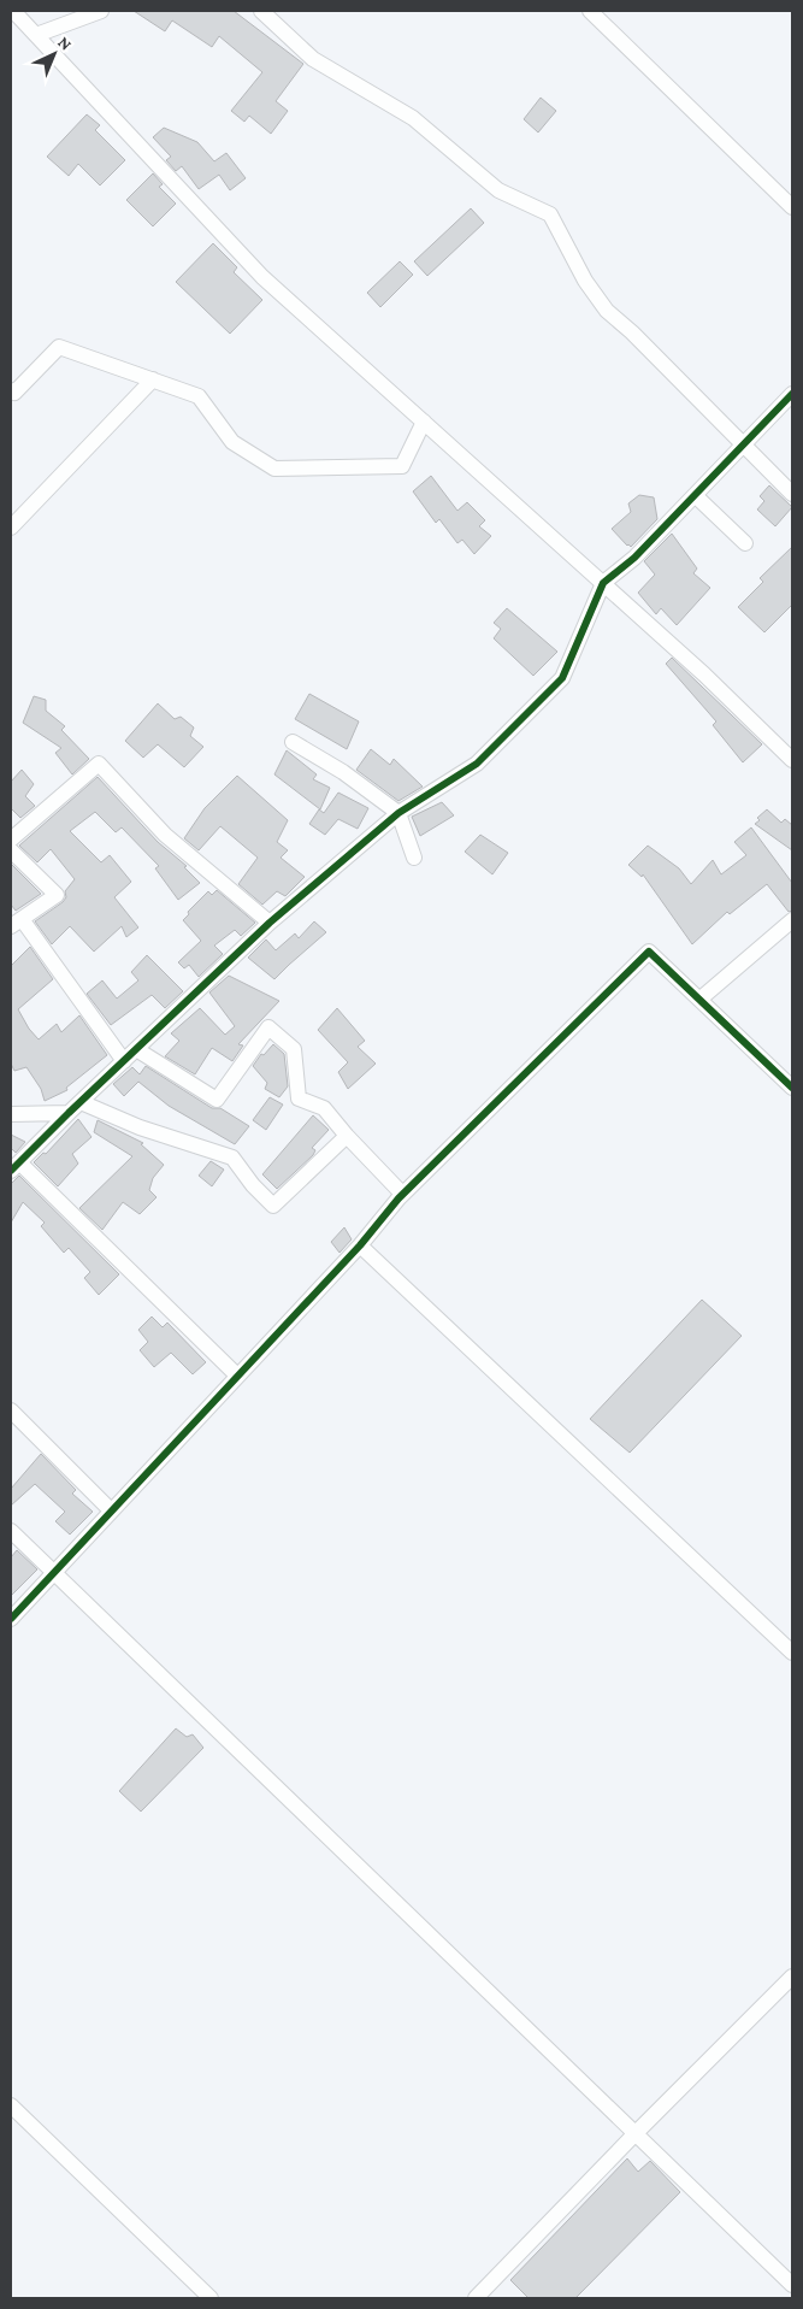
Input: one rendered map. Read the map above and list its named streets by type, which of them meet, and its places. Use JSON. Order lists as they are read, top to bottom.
{
  "north": "top right"
}
